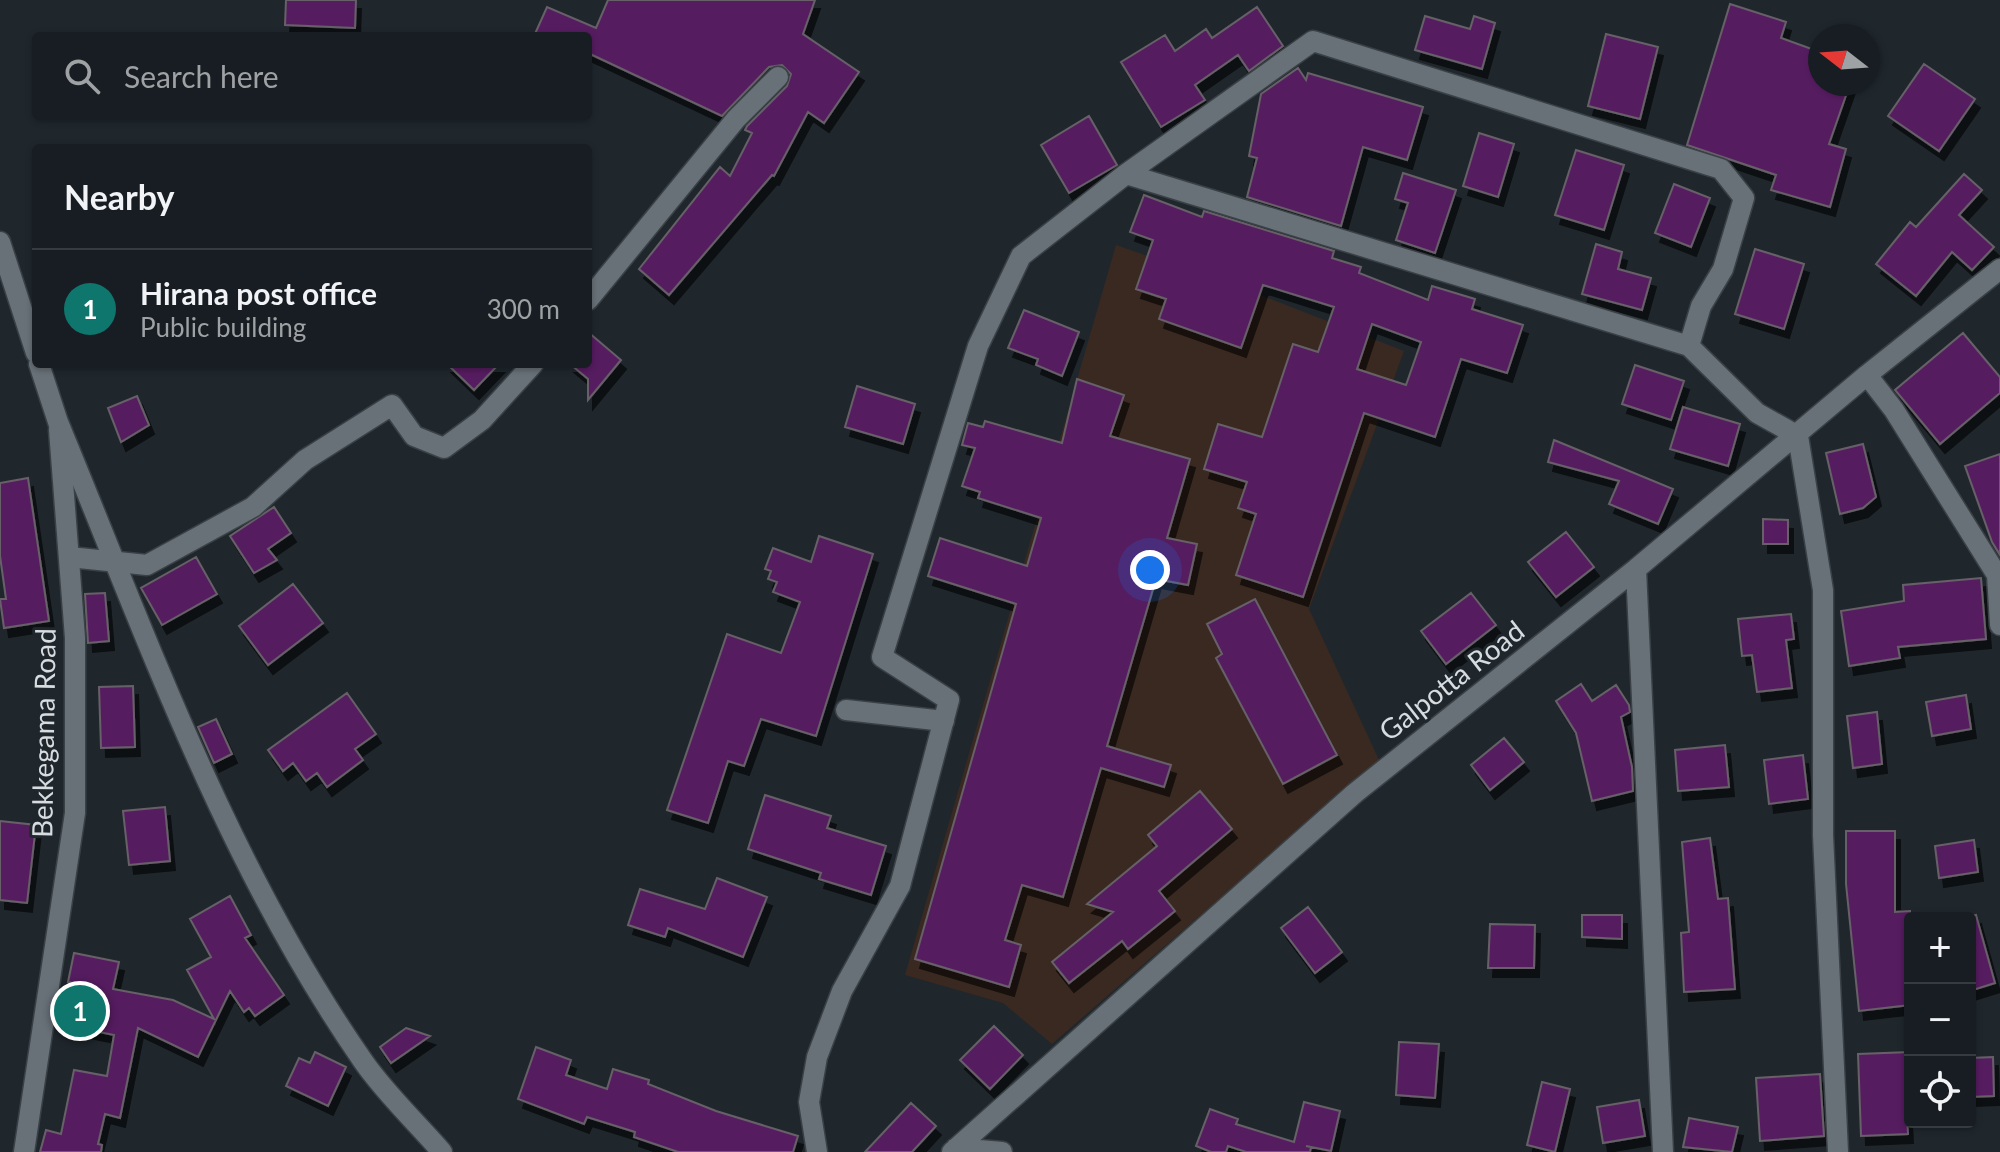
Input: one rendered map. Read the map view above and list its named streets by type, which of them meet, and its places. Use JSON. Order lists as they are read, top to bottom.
{
  "streets": {
    "street": ["Galpotta Road", "Bekkegama Road"]
  },
  "north": "left",
  "page": {
    "search": "Search here",
    "heading": "Nearby",
    "list": [
      {
        "mark": "1",
        "name": "Hirana post office",
        "note": "Public building",
        "value": "300 m"
      }
    ],
    "map_buttons": ["+", "−"],
    "pins": "1"
  }
}
